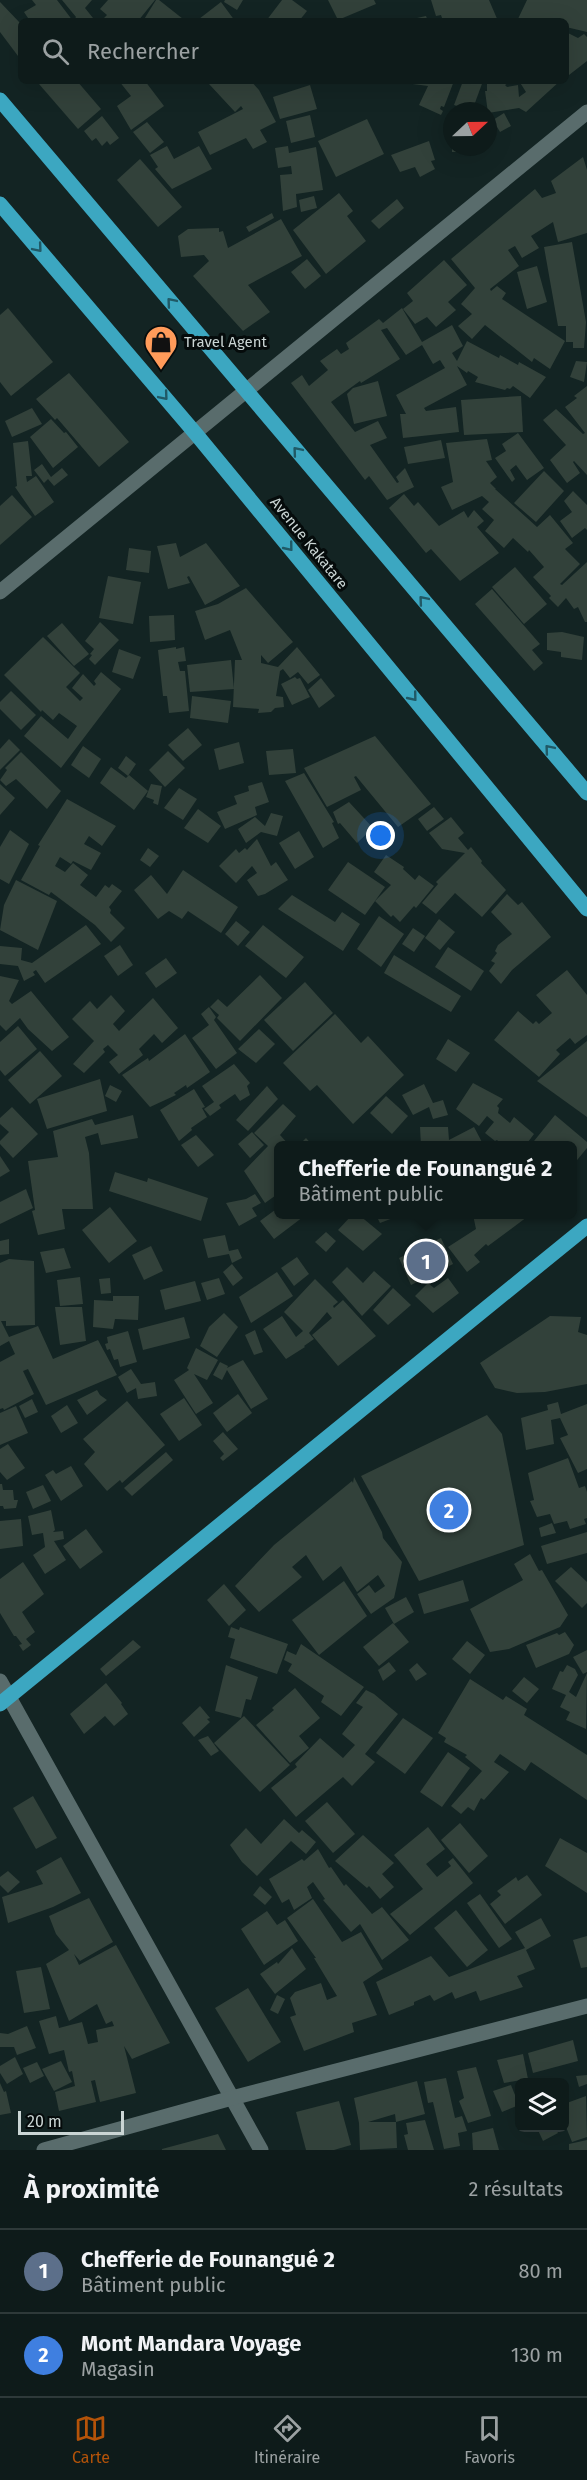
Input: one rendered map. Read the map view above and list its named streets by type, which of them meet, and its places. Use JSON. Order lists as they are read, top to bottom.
{
  "streets": {
    "main road": ["Avenue Kakatare"]
  },
  "places": {
    "shop": ["Travel Agent"]
  },
  "scale_bar": "20 m",
  "north": "right",
  "page": {
    "search": "Rechercher",
    "popup": ["Chefferie de Founangué 2", "Bâtiment public"],
    "pins": ["1", "2"],
    "scale": "20 m",
    "heading": ["À proximité", "2 résultats"],
    "list": [
      {
        "mark": "1",
        "name": "Chefferie de Founangué 2",
        "note": "Bâtiment public",
        "value": "80 m"
      },
      {
        "mark": "2",
        "name": "Mont Mandara Voyage",
        "note": "Magasin",
        "value": "130 m"
      }
    ],
    "nav": ["Carte", "Itinéraire", "Favoris"]
  }
}
